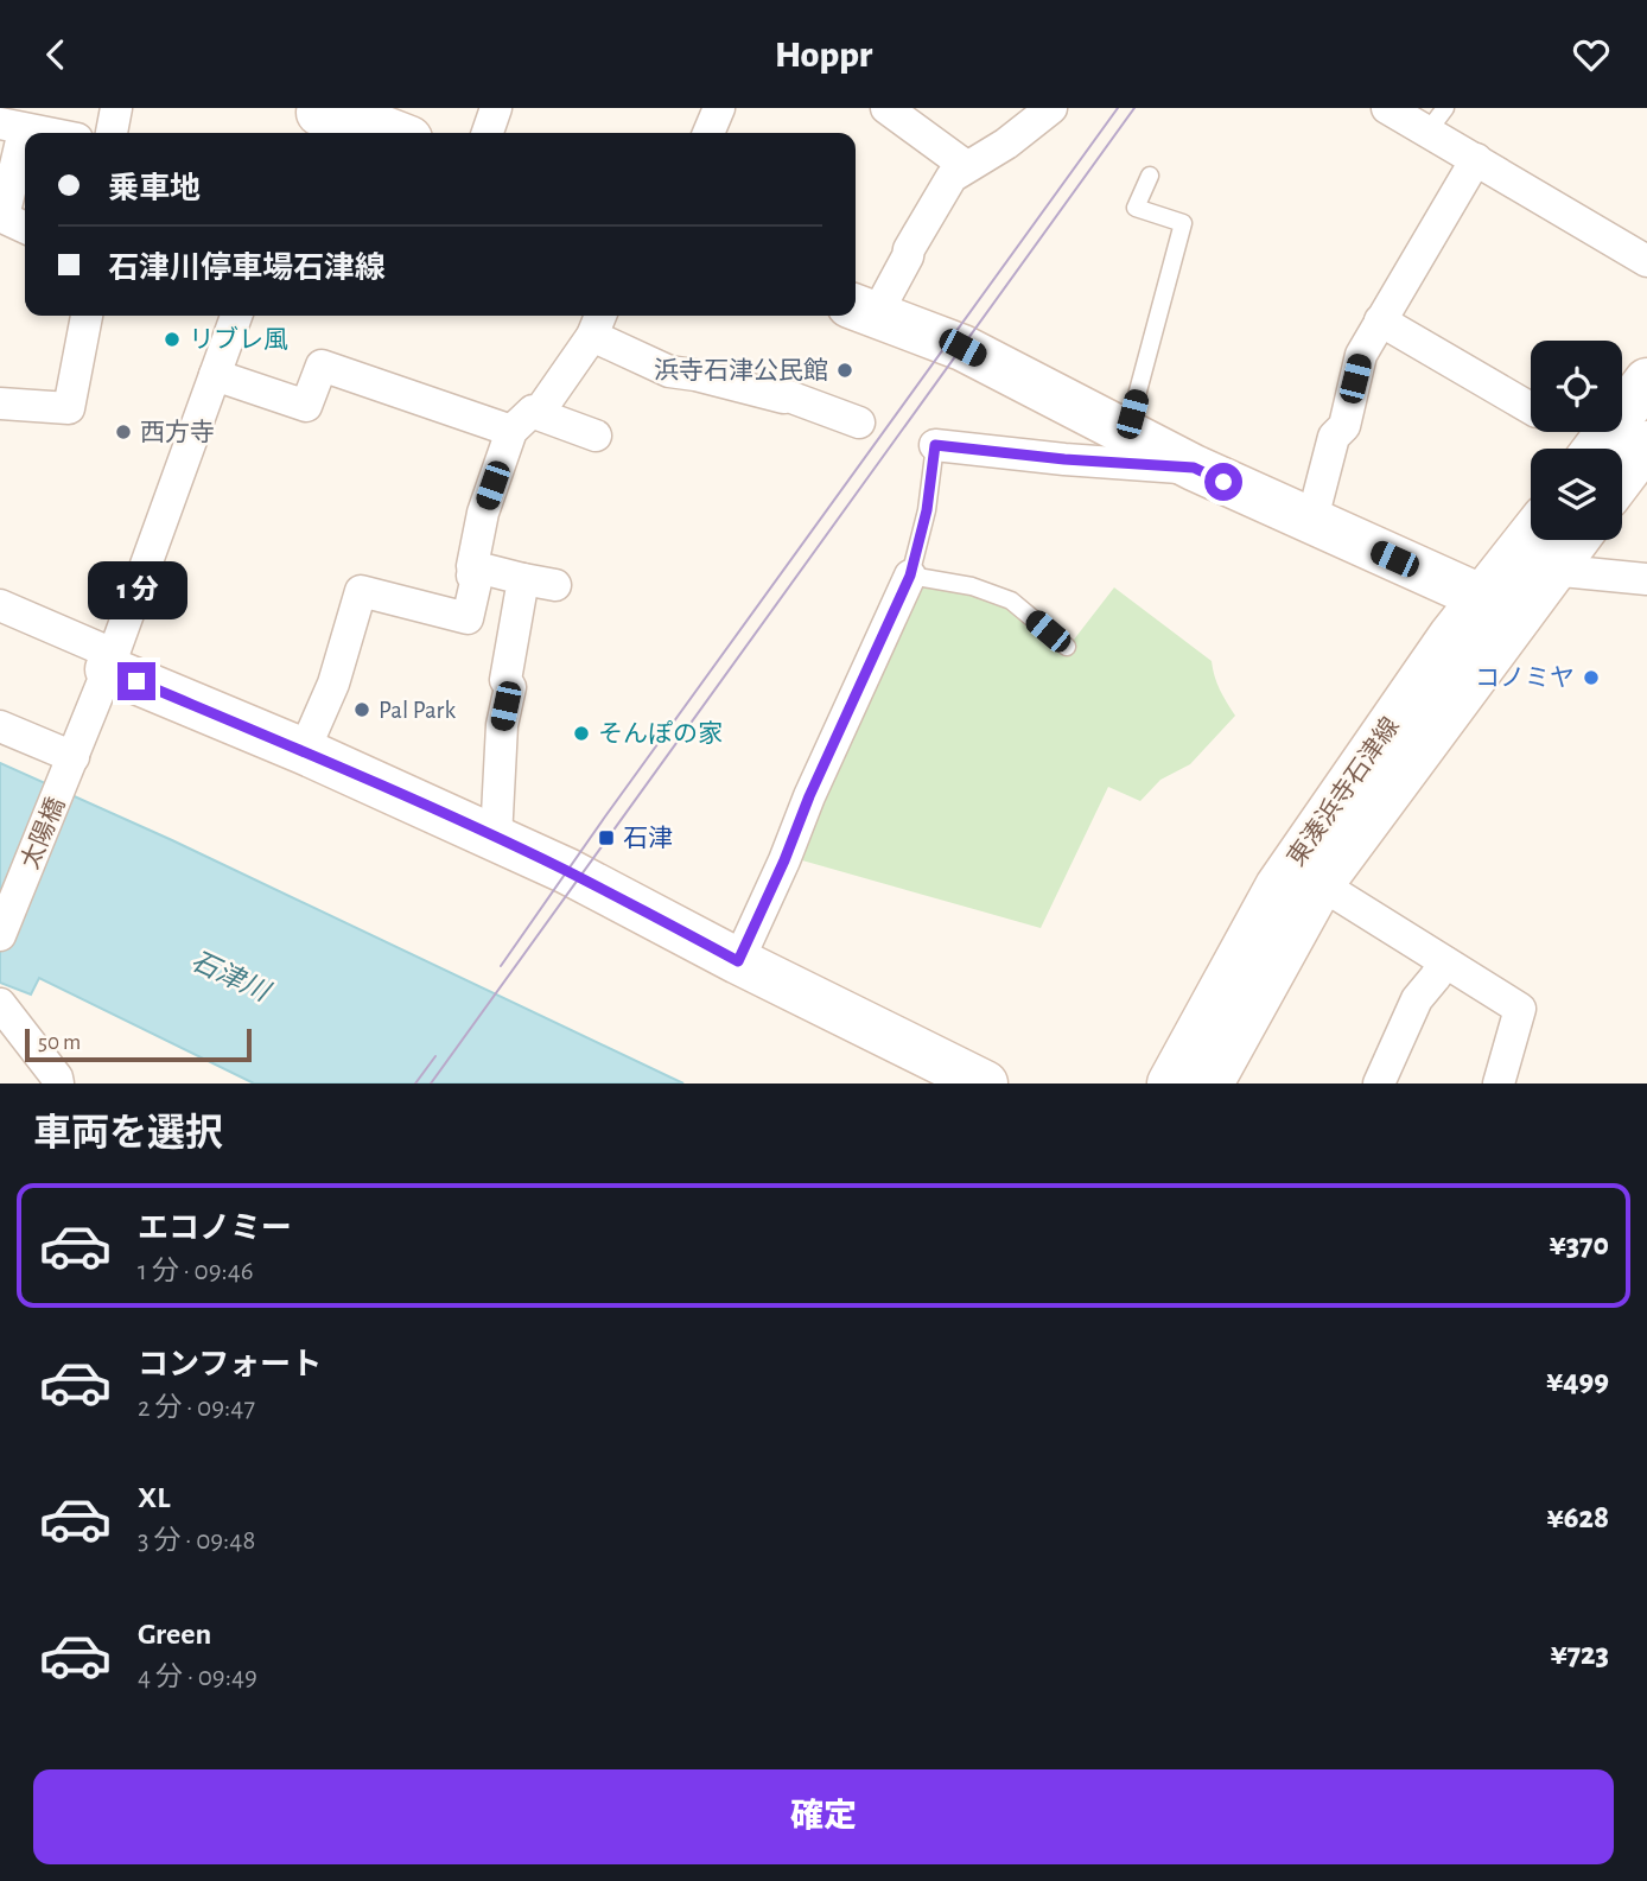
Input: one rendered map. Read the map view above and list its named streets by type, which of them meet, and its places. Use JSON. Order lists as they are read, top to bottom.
{
  "streets": {
    "street": ["東湊浜寺石津線", "太陽橋"]
  },
  "water": ["石津川"],
  "places": {
    "other": [
      "リブレ風",
      "浜寺石津公民館",
      "西方寺",
      "コノミヤ",
      "Pal Park",
      "そんぽの家"
    ],
    "transit": ["石津"]
  },
  "scale_bar": "50 m",
  "page": {
    "header": "Hoppr",
    "banner": ["乗車地", "石津川停車場石津線"],
    "bubble": "1 分",
    "scale": "50 m",
    "heading": "車両を選択",
    "list": [
      {
        "name": "エコノミー",
        "note": "1 分 · 09:46",
        "value": "¥370"
      },
      {
        "name": "コンフォート",
        "note": "2 分 · 09:47",
        "value": "¥499"
      },
      {
        "name": "XL",
        "note": "3 分 · 09:48",
        "value": "¥628"
      },
      {
        "name": "Green",
        "note": "4 分 · 09:49",
        "value": "¥723"
      }
    ],
    "buttons": "確定"
  }
}
